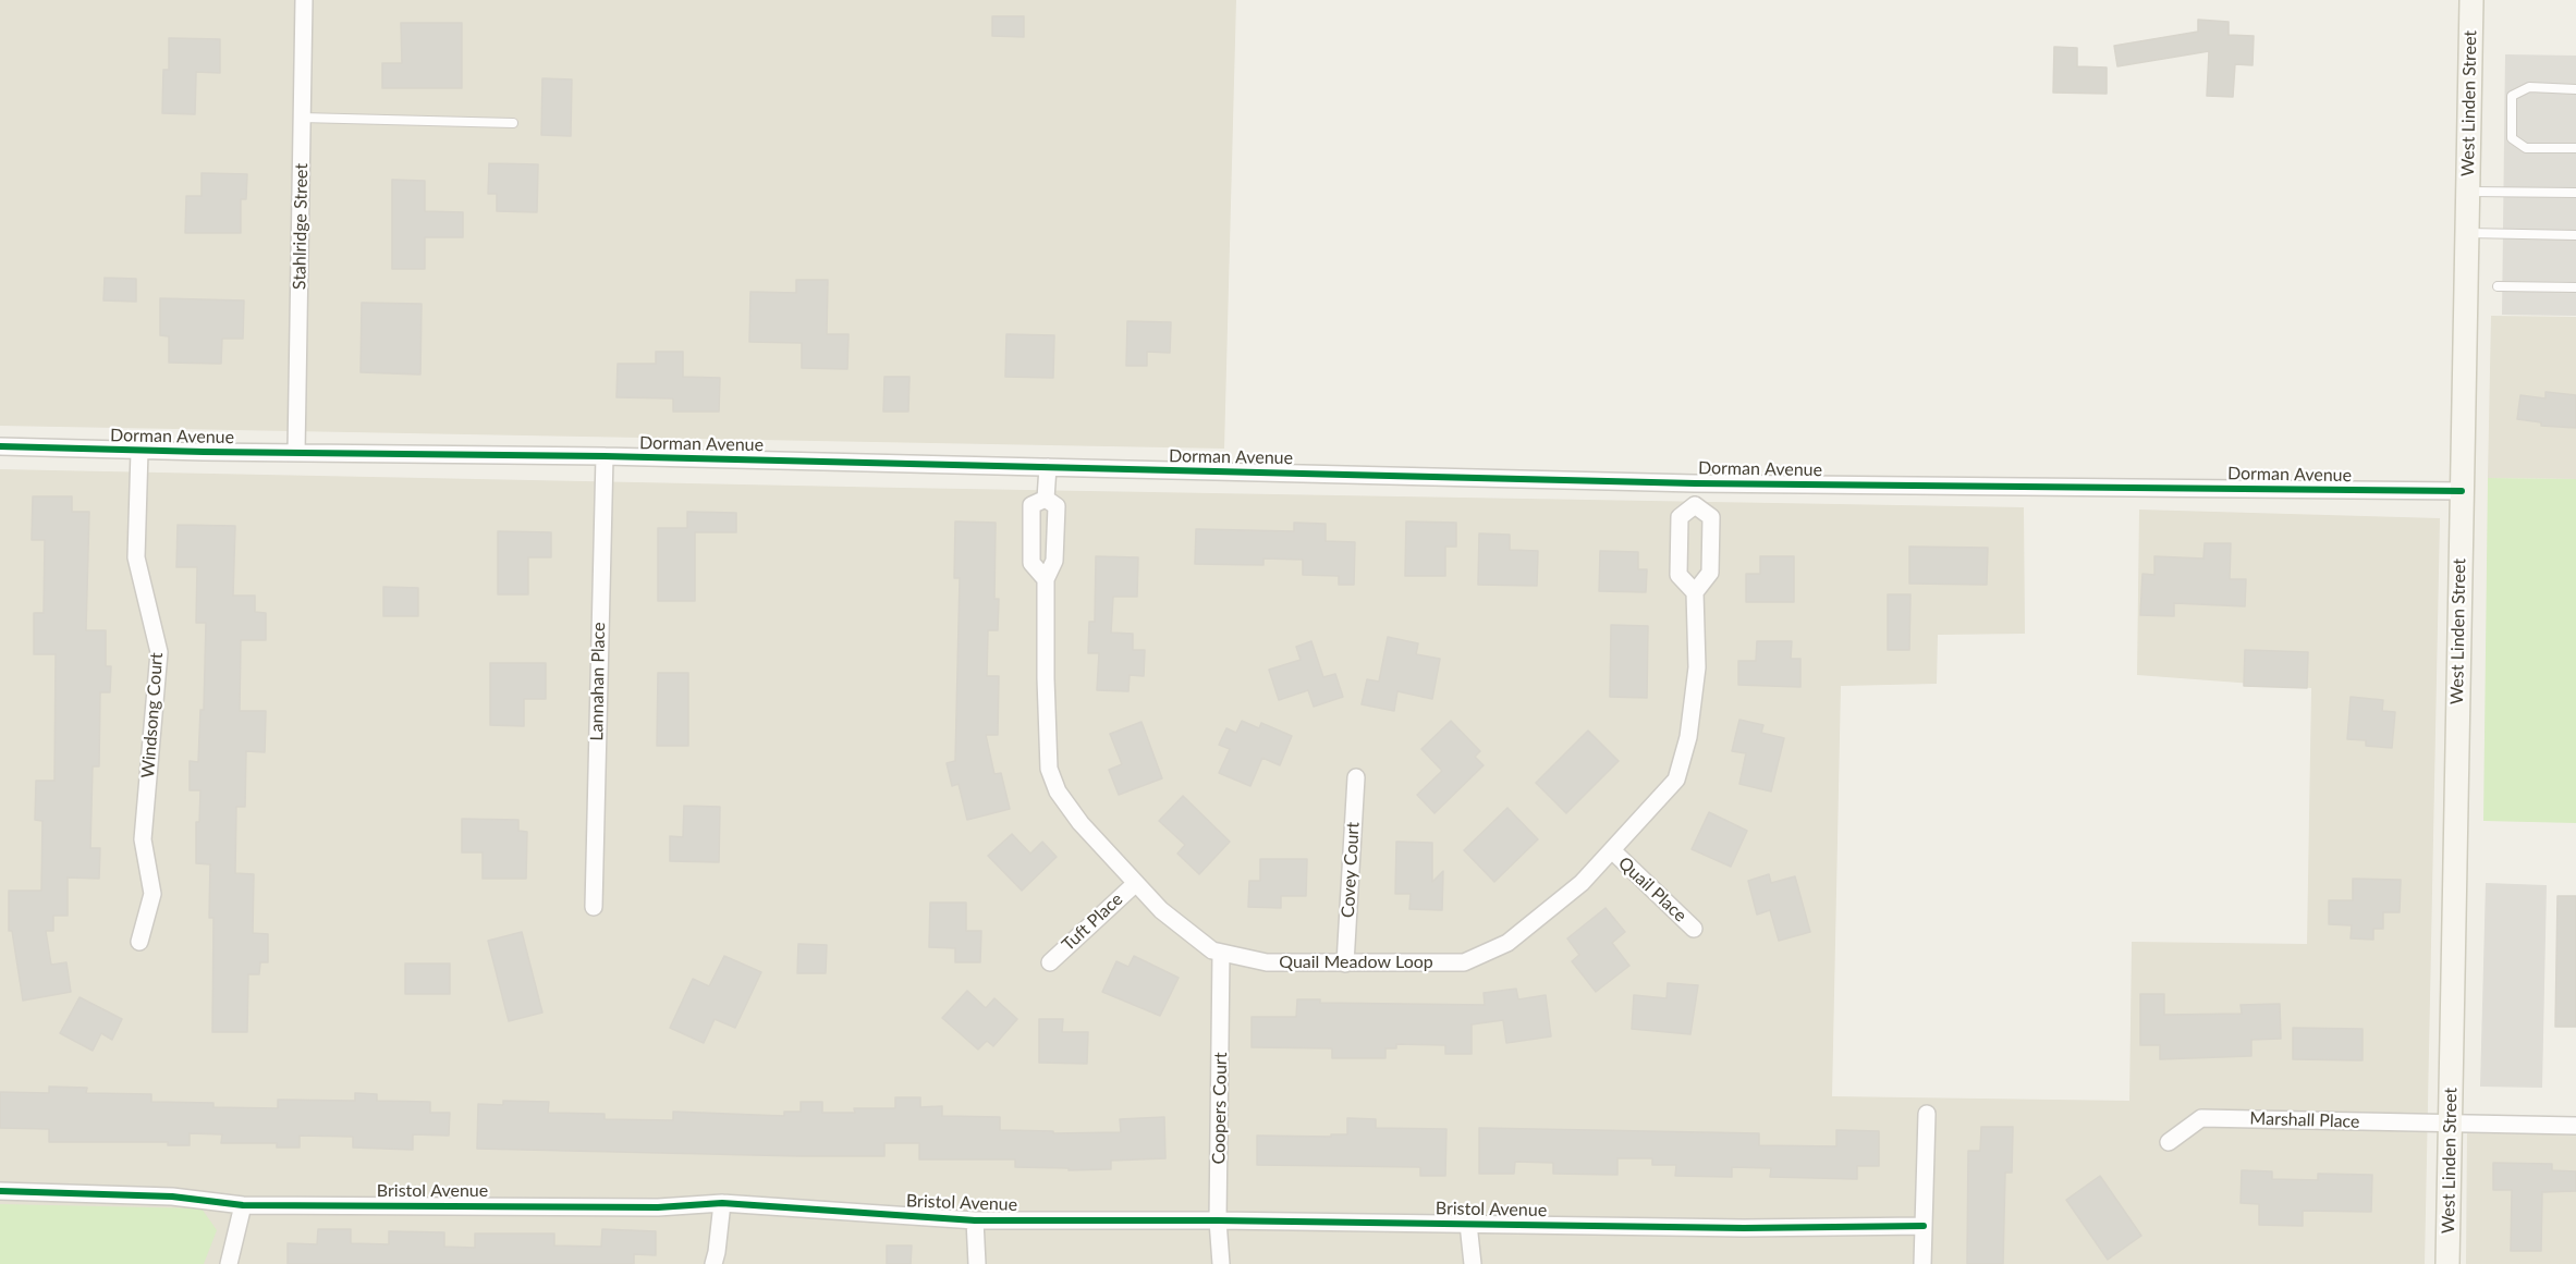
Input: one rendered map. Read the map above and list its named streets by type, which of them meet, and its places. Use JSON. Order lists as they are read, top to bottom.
{
  "streets": {
    "street": [
      "West Linden Street",
      "Stahlridge Street",
      "Dorman Avenue",
      "Lannahan Place",
      "Windsong Court",
      "Covey Court",
      "Quail Place",
      "Tuft Place",
      "Quail Meadow Loop",
      "Coopers Court",
      "Marshall Place",
      "Bristol Avenue"
    ]
  },
  "crossings": [
    ["West Linden Street", "Dorman Avenue"],
    ["West Linden Street", "Marshall Place"],
    ["Stahlridge Street", "Dorman Avenue"],
    ["Dorman Avenue", "Lannahan Place"],
    ["Dorman Avenue", "Windsong Court"],
    ["Dorman Avenue", "Quail Meadow Loop"],
    ["Covey Court", "Quail Meadow Loop"],
    ["Quail Place", "Quail Meadow Loop"],
    ["Tuft Place", "Quail Meadow Loop"],
    ["Quail Meadow Loop", "Coopers Court"],
    ["Coopers Court", "Bristol Avenue"]
  ]
}
